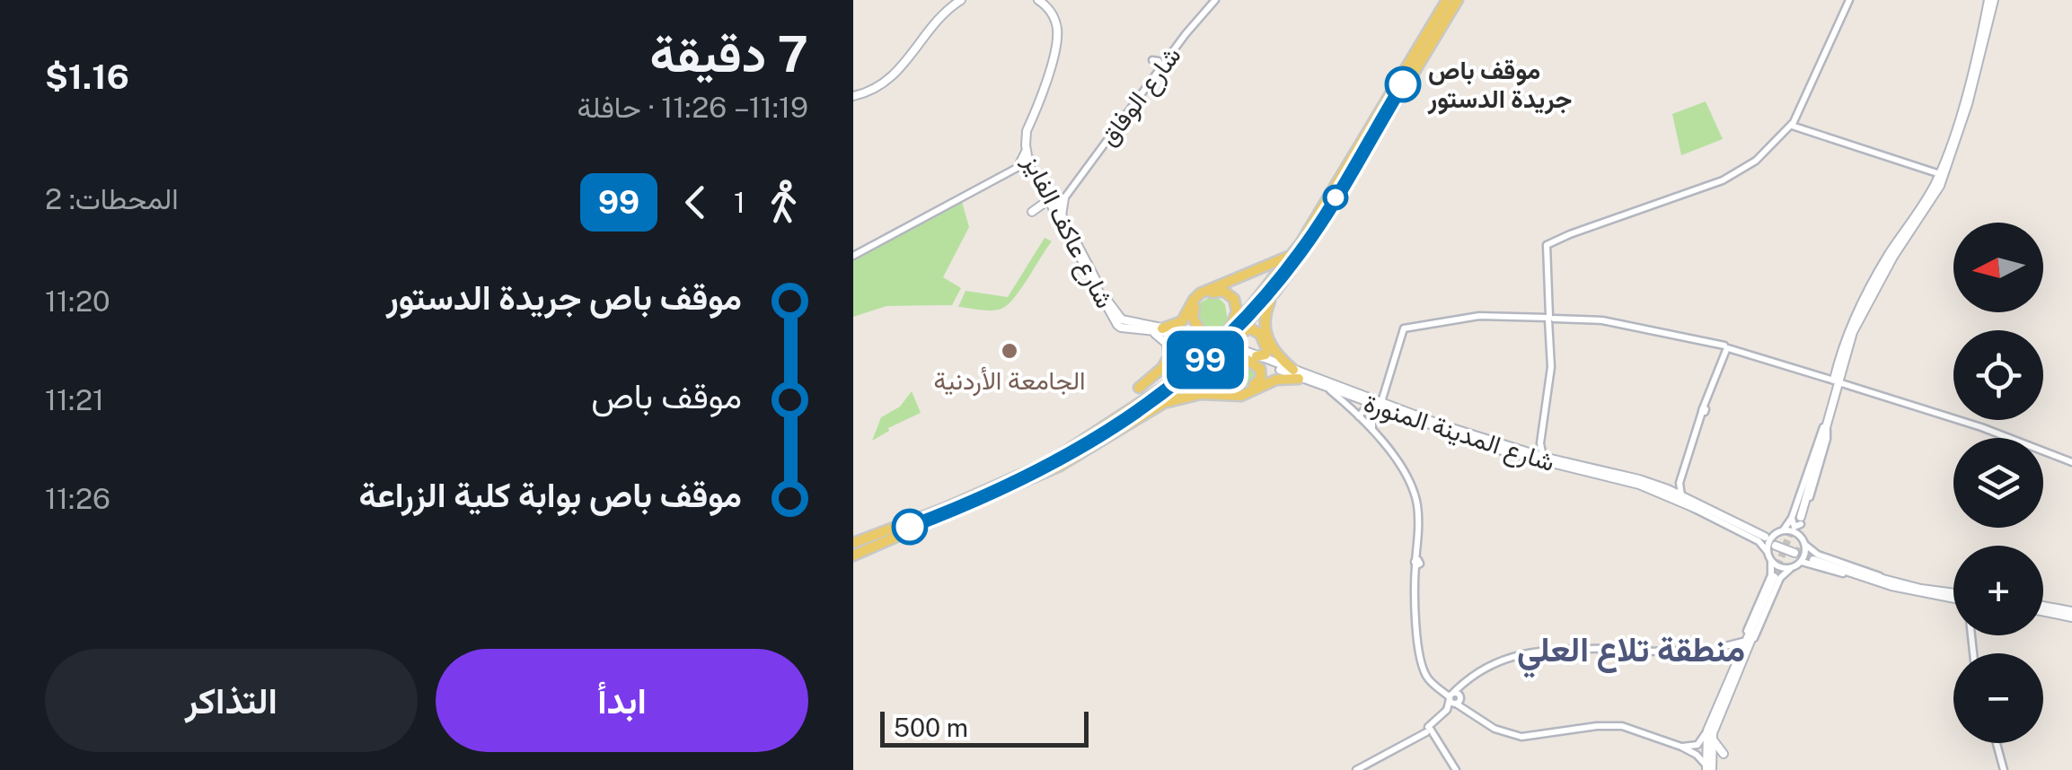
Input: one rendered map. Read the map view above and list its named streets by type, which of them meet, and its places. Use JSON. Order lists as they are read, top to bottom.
{
  "streets": {
    "main road": ["شارع عاكف الفايز", "شارع المدينة المنورة"],
    "street": ["شارع الوفاق"]
  },
  "crossings": [
    ["شارع الوفاق", "شارع عاكف الفايز"],
    ["شارع عاكف الفايز", "شارع المدينة المنورة"]
  ],
  "districts": ["منطقة تلاع العلي"],
  "places": ["موقف باص جريدة الدستور", "الجامعة الأردنية"],
  "lines": ["bus line 99"],
  "scale_bar": "500 m",
  "north": "left",
  "page": {
    "on_map": "99",
    "heading": ["7 دقيقة", "11:19 – 11:26 · حافلة", "$1.16"],
    "legs": ["1", "99", "المحطات: 2"],
    "map_buttons": ["+", "−"],
    "list": [
      {
        "name": "موقف باص جريدة الدستور",
        "value": "11:20"
      },
      {
        "name": "موقف باص",
        "value": "11:21"
      },
      {
        "name": "موقف باص بوابة كلية الزراعة",
        "value": "11:26"
      }
    ],
    "buttons": ["ابدأ", "التذاكر"],
    "scale": "500 m"
  }
}
